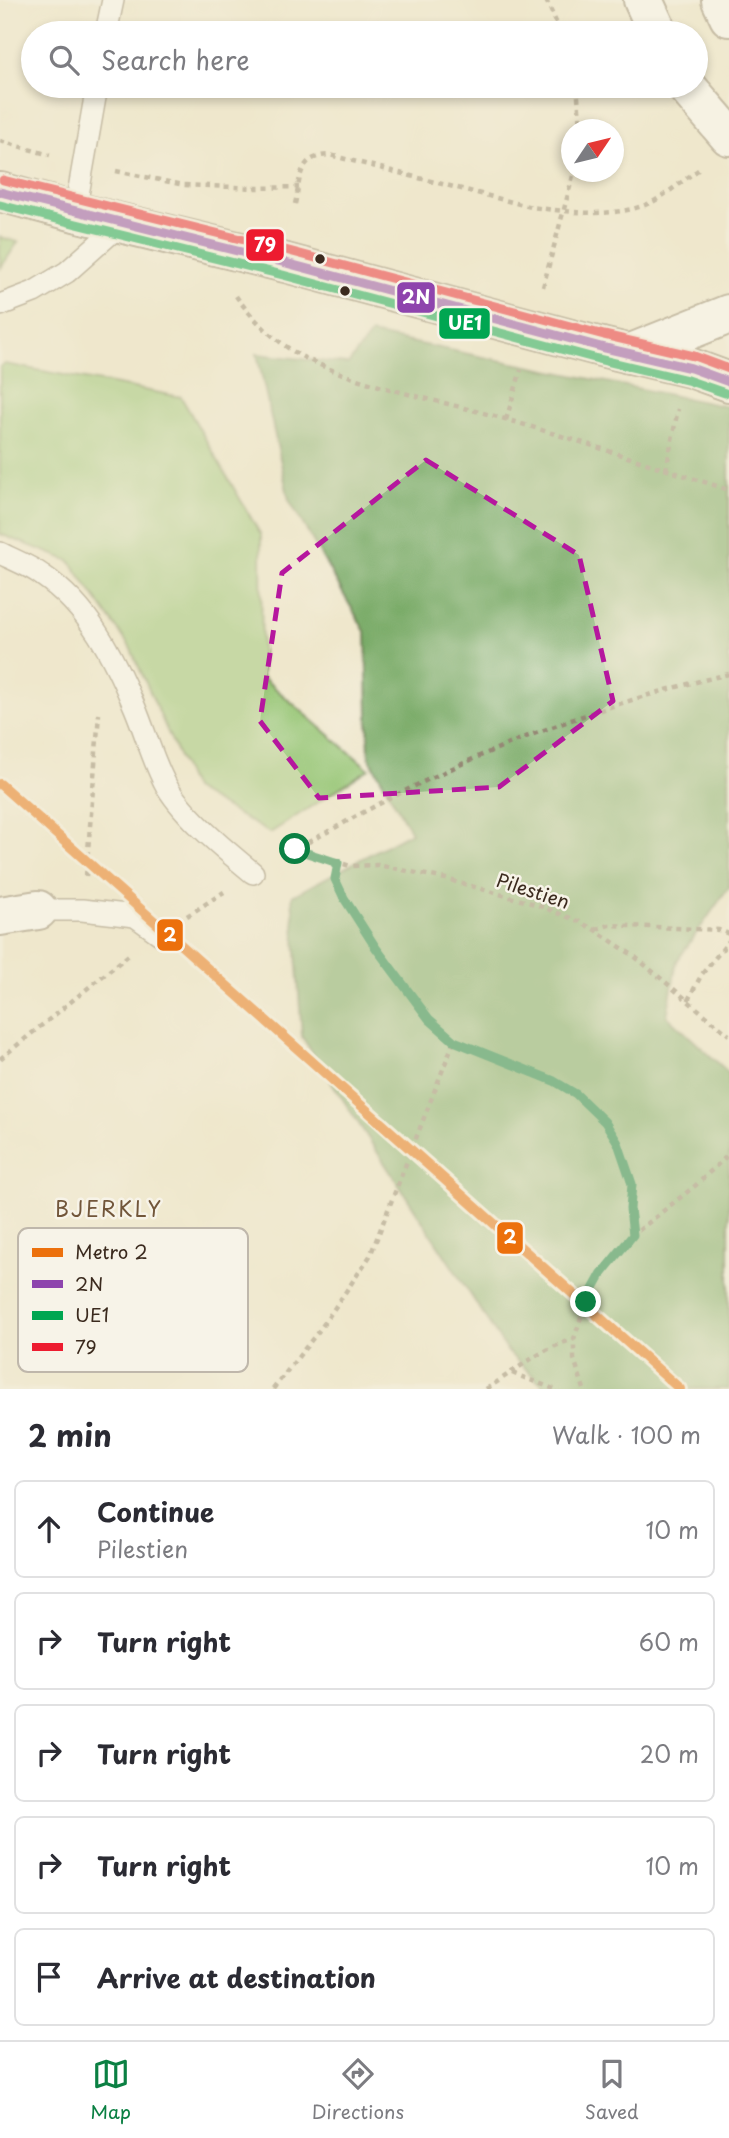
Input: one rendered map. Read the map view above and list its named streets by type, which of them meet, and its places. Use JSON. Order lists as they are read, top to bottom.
{
  "streets": {
    "path": ["Pilestien"]
  },
  "districts": ["BJERKLY"],
  "lines": [
    "transit line 79",
    "transit line 2N",
    "transit line UE1",
    "metro line 2"
  ],
  "legend": [
    "Metro 2",
    "2N",
    "UE1",
    "79"
  ],
  "north": "top right",
  "page": {
    "search": "Search here",
    "heading": ["2 min", "Walk · 100 m"],
    "list": [
      ["Continue", "Pilestien", "10 m"],
      ["Turn right", "60 m"],
      ["Turn right", "20 m"],
      ["Turn right", "10 m"],
      "Arrive at destination"
    ],
    "nav": ["Map", "Directions", "Saved"]
  }
}
